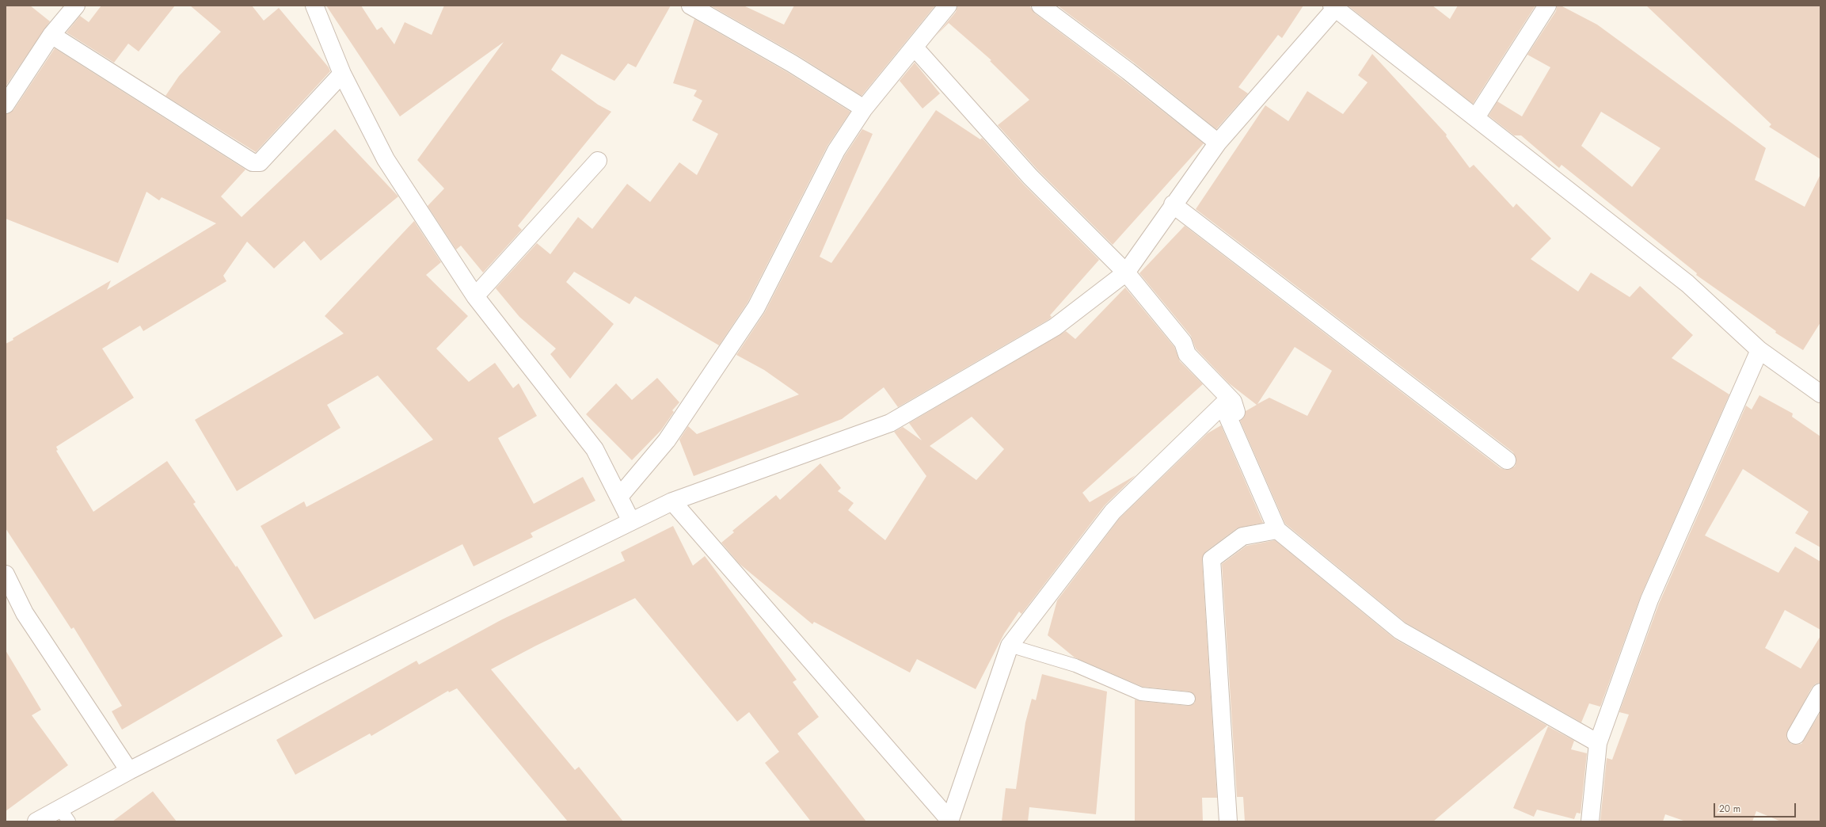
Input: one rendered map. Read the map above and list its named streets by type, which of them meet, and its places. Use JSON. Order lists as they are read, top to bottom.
{
  "scale_bar": "20 m"
}
